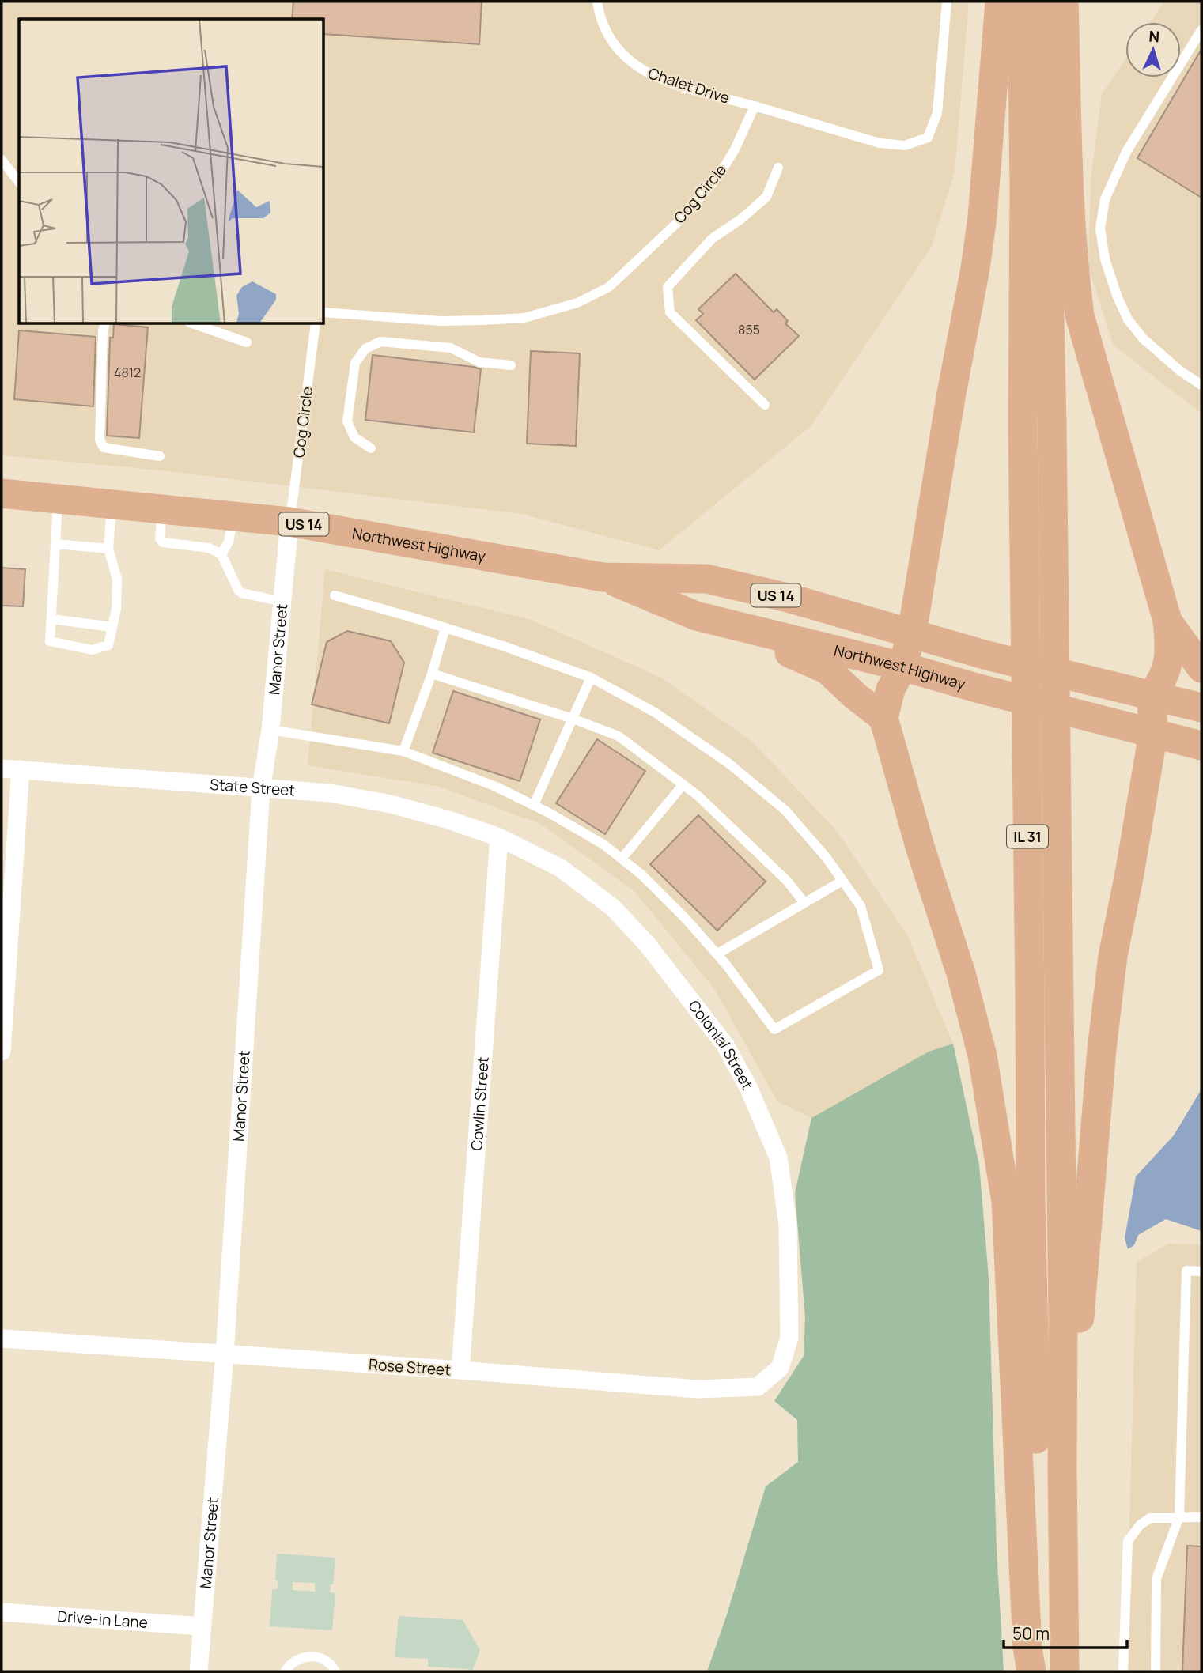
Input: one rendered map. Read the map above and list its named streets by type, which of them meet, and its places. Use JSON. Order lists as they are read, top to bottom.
{
  "streets": {
    "main road": ["US 14", "Northwest Highway", "IL 31"],
    "street": [
      "Manor Street",
      "State Street",
      "Colonial Street",
      "Cowlin Street",
      "Rose Street",
      "Drive-in Lane"
    ],
    "lane": ["Chalet Drive", "Cog Circle"]
  },
  "crossings": [
    ["Chalet Drive", "Cog Circle"],
    ["Cog Circle", "Northwest Highway"],
    ["Cog Circle", "Manor Street"],
    ["Northwest Highway", "Manor Street"],
    ["Manor Street", "State Street"],
    ["Manor Street", "Rose Street"],
    ["Manor Street", "Drive-in Lane"],
    ["State Street", "Colonial Street"],
    ["State Street", "Cowlin Street"],
    ["Colonial Street", "Cowlin Street"],
    ["Colonial Street", "Rose Street"],
    ["Cowlin Street", "Rose Street"]
  ],
  "house_numbers": ["855", "4812"],
  "scale_bar": "50 m",
  "north": "top"
}
